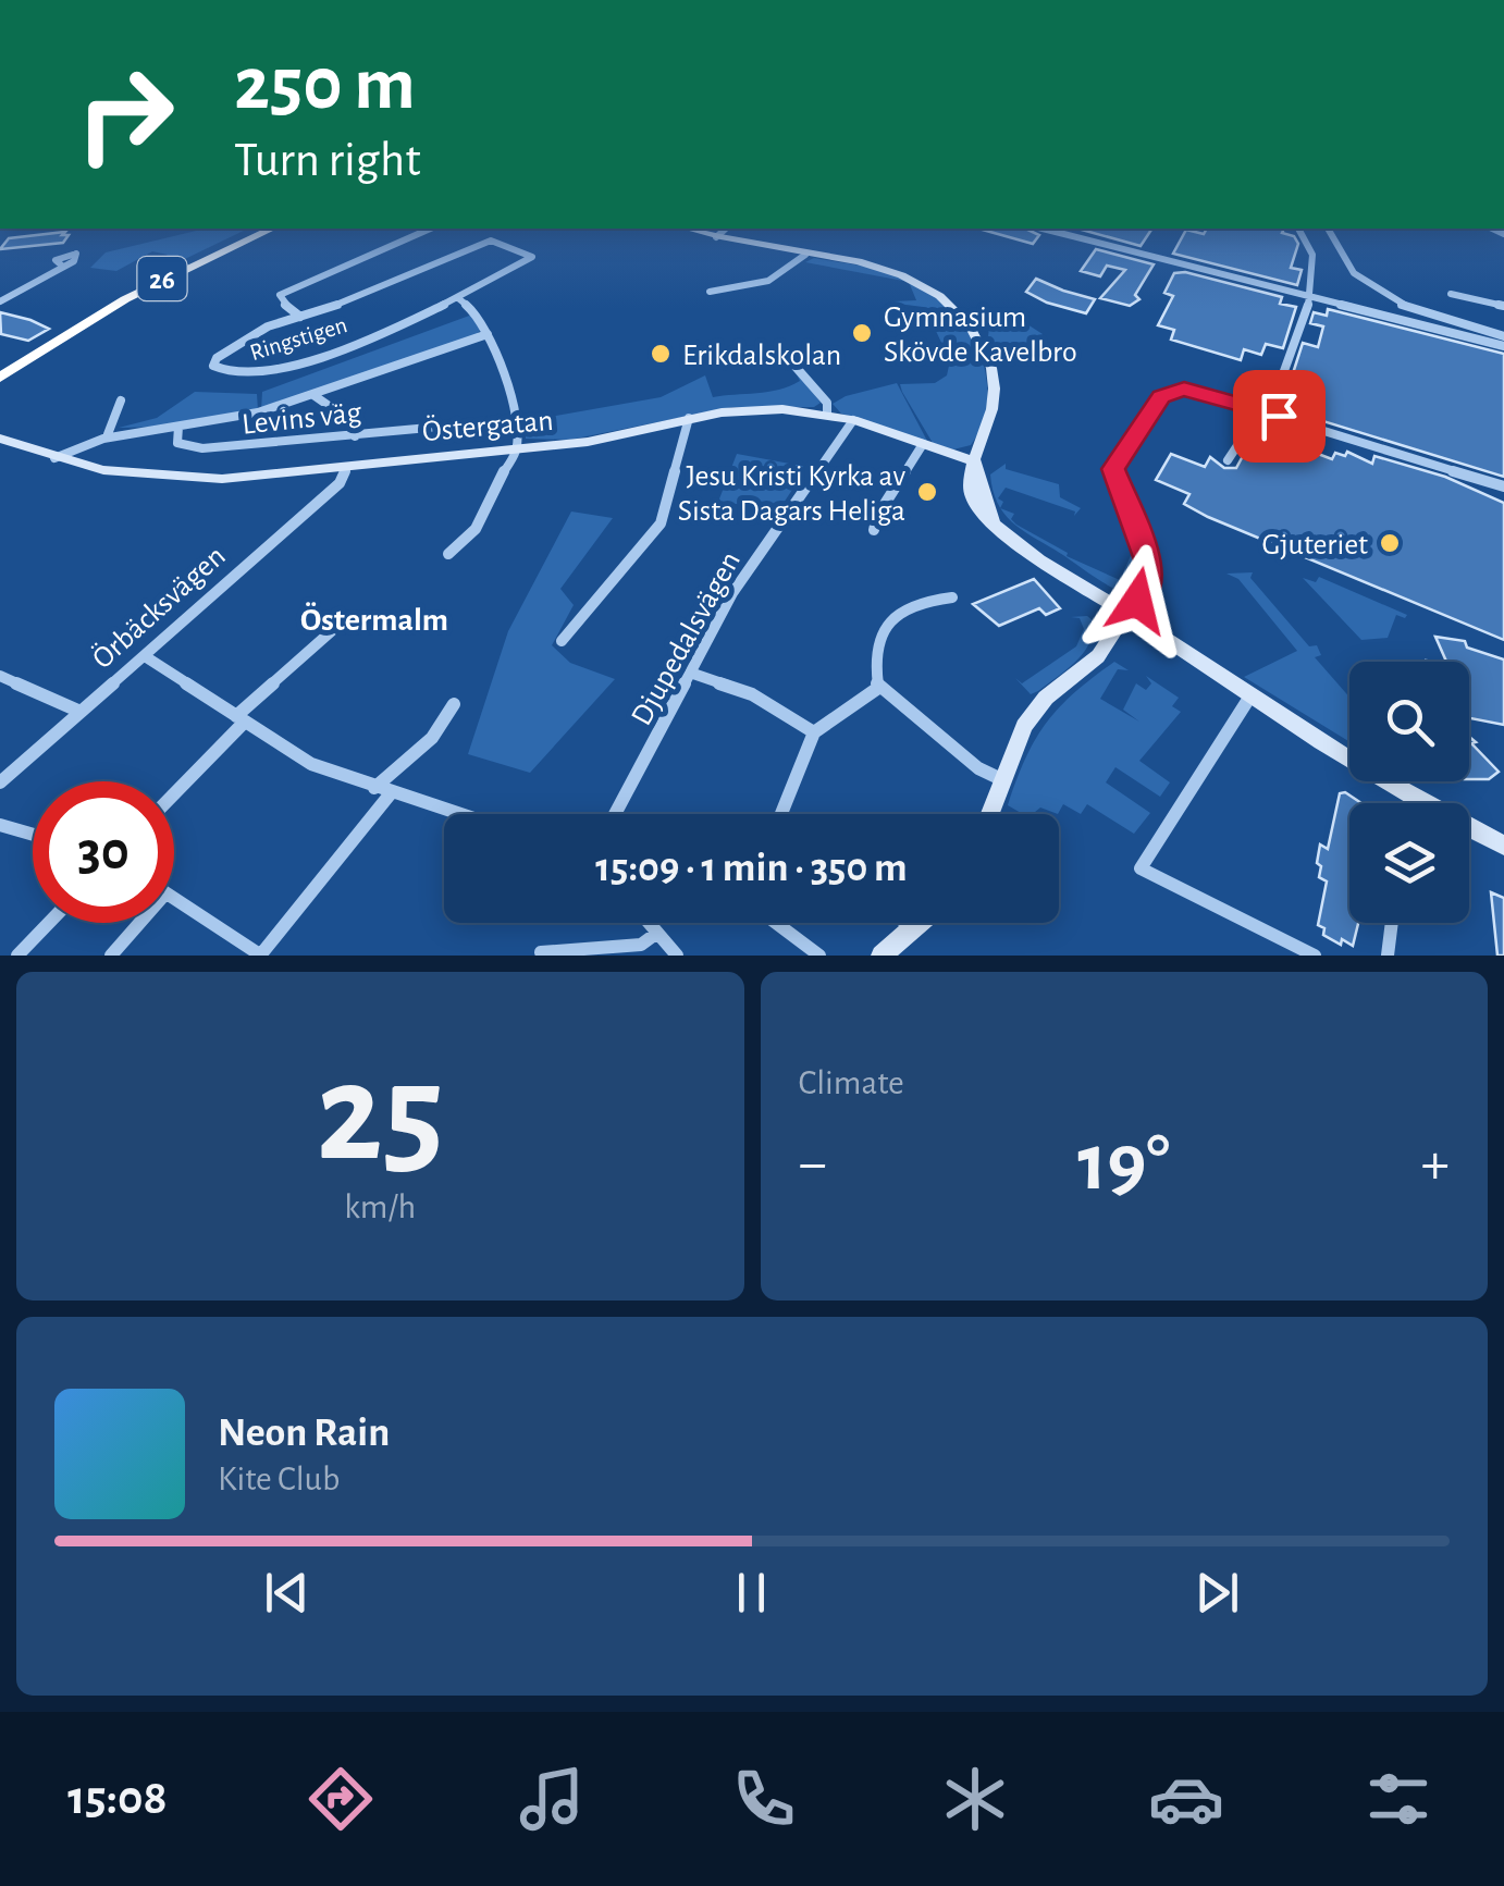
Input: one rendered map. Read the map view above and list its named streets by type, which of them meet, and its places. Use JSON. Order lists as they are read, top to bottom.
{
  "streets": {
    "highway": ["26"],
    "main road": ["Östergatan"],
    "street": [
      "Ringstigen",
      "Levins väg",
      "Örbäcksvägen",
      "Djupedalsvägen"
    ]
  },
  "crossings": [
    ["Östergatan", "Örbäcksvägen"],
    ["Östergatan", "Djupedalsvägen"]
  ],
  "districts": ["Östermalm"],
  "places": [
    "Gymnasium Skövde Kavelbro",
    "Erikdalskolan",
    "Jesu Kristi Kyrka av Sista Dagars Heliga",
    "Gjuteriet"
  ],
  "page": {
    "turn": ["250 m", "Turn right"],
    "limit": "30",
    "trip": "15:09 · 1 min · 350 m",
    "tile": [
      ["25", "km/h"],
      "Climate"
    ],
    "heat": ["−", "19°", "+"],
    "song": ["Neon Rain", "Kite Club"],
    "tabs": "15:08"
  }
}
